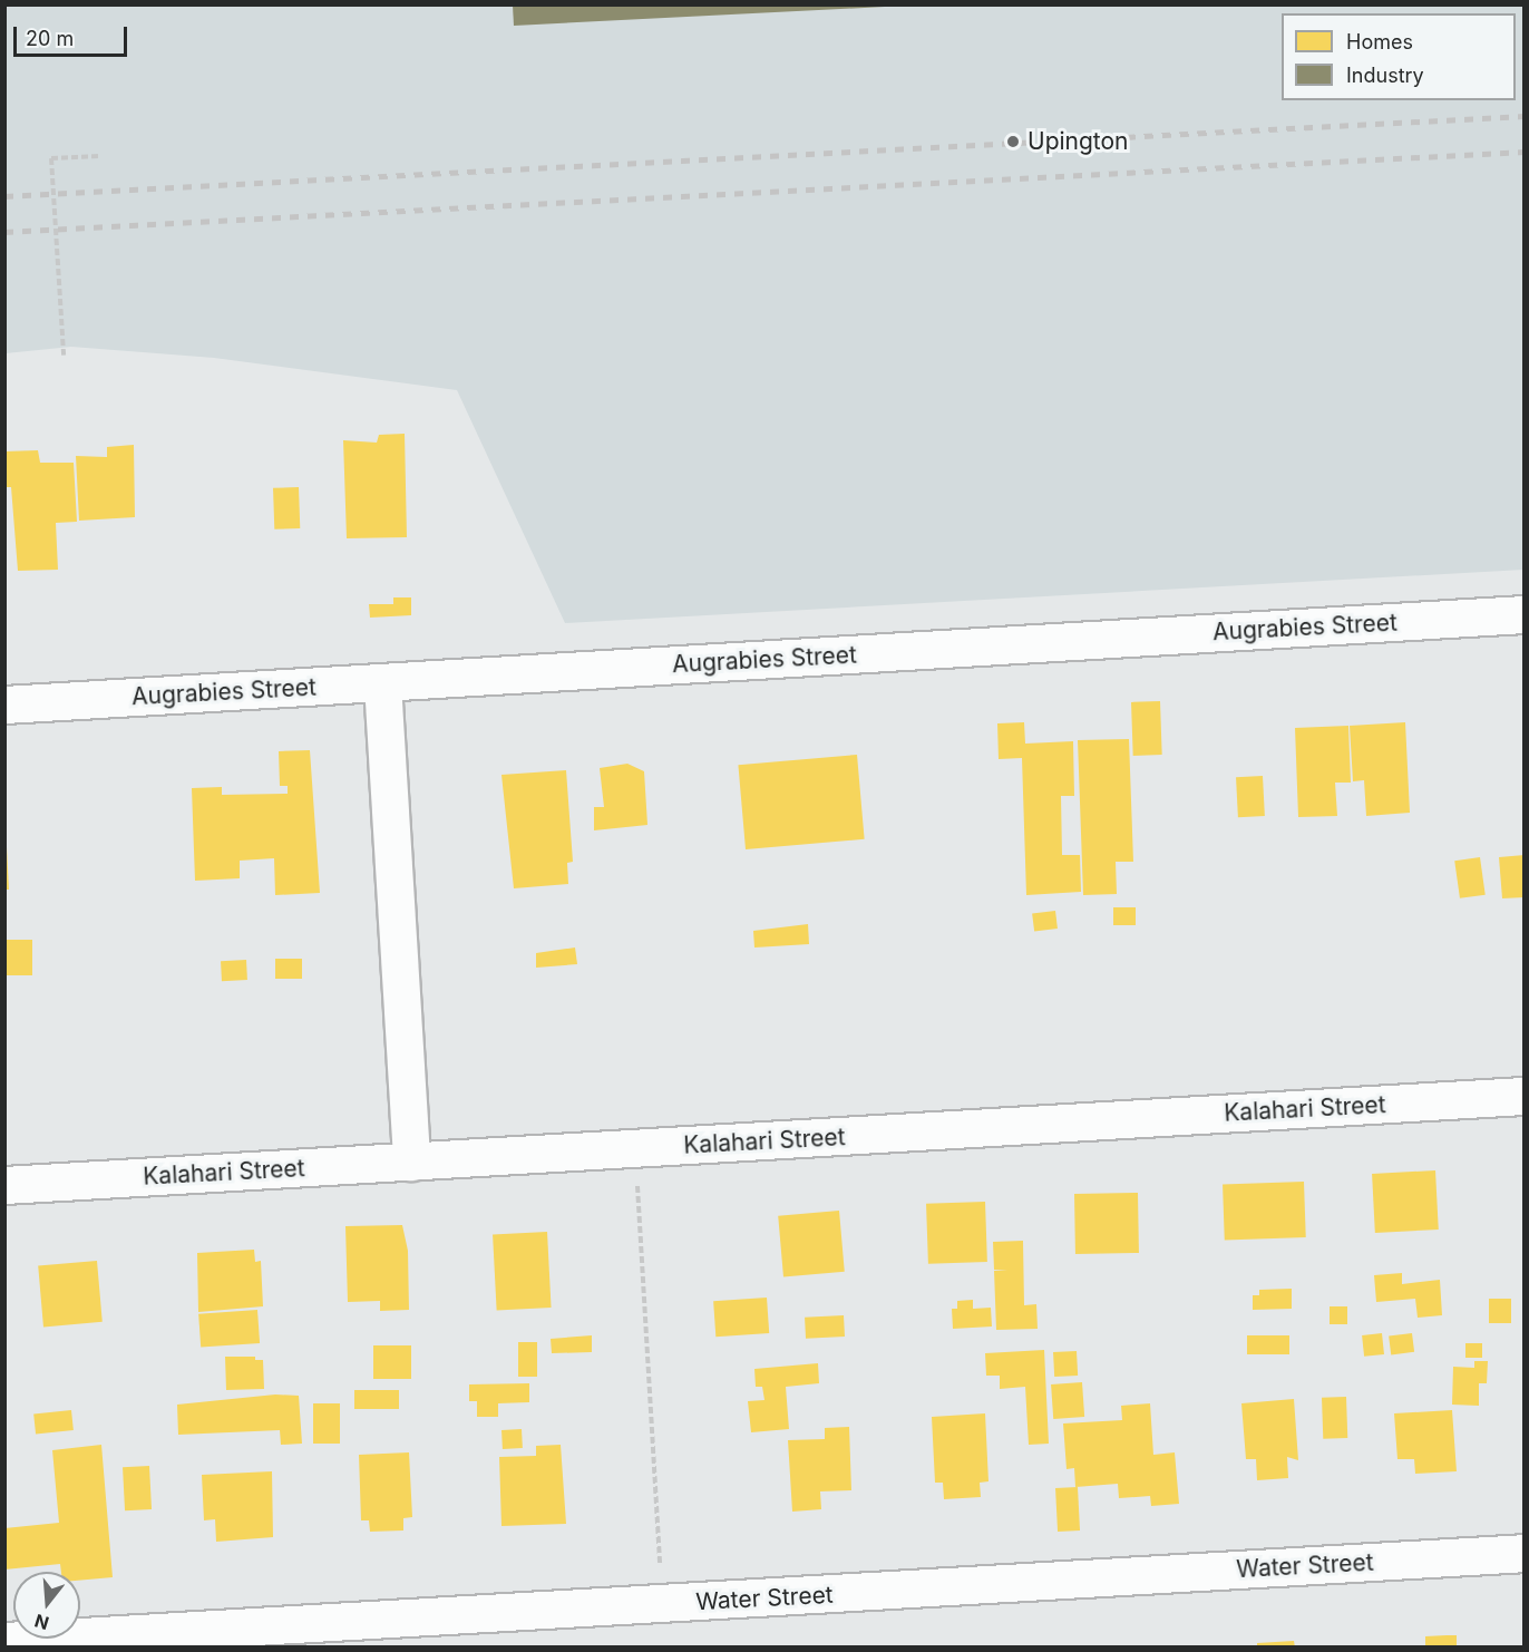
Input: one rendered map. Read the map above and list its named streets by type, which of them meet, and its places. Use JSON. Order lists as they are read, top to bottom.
{
  "streets": {
    "street": ["Augrabies Street", "Kalahari Street", "Water Street"]
  },
  "places": ["Upington"],
  "legend": ["Homes", "Industry"],
  "scale_bar": "20 m",
  "north": "bottom"
}
